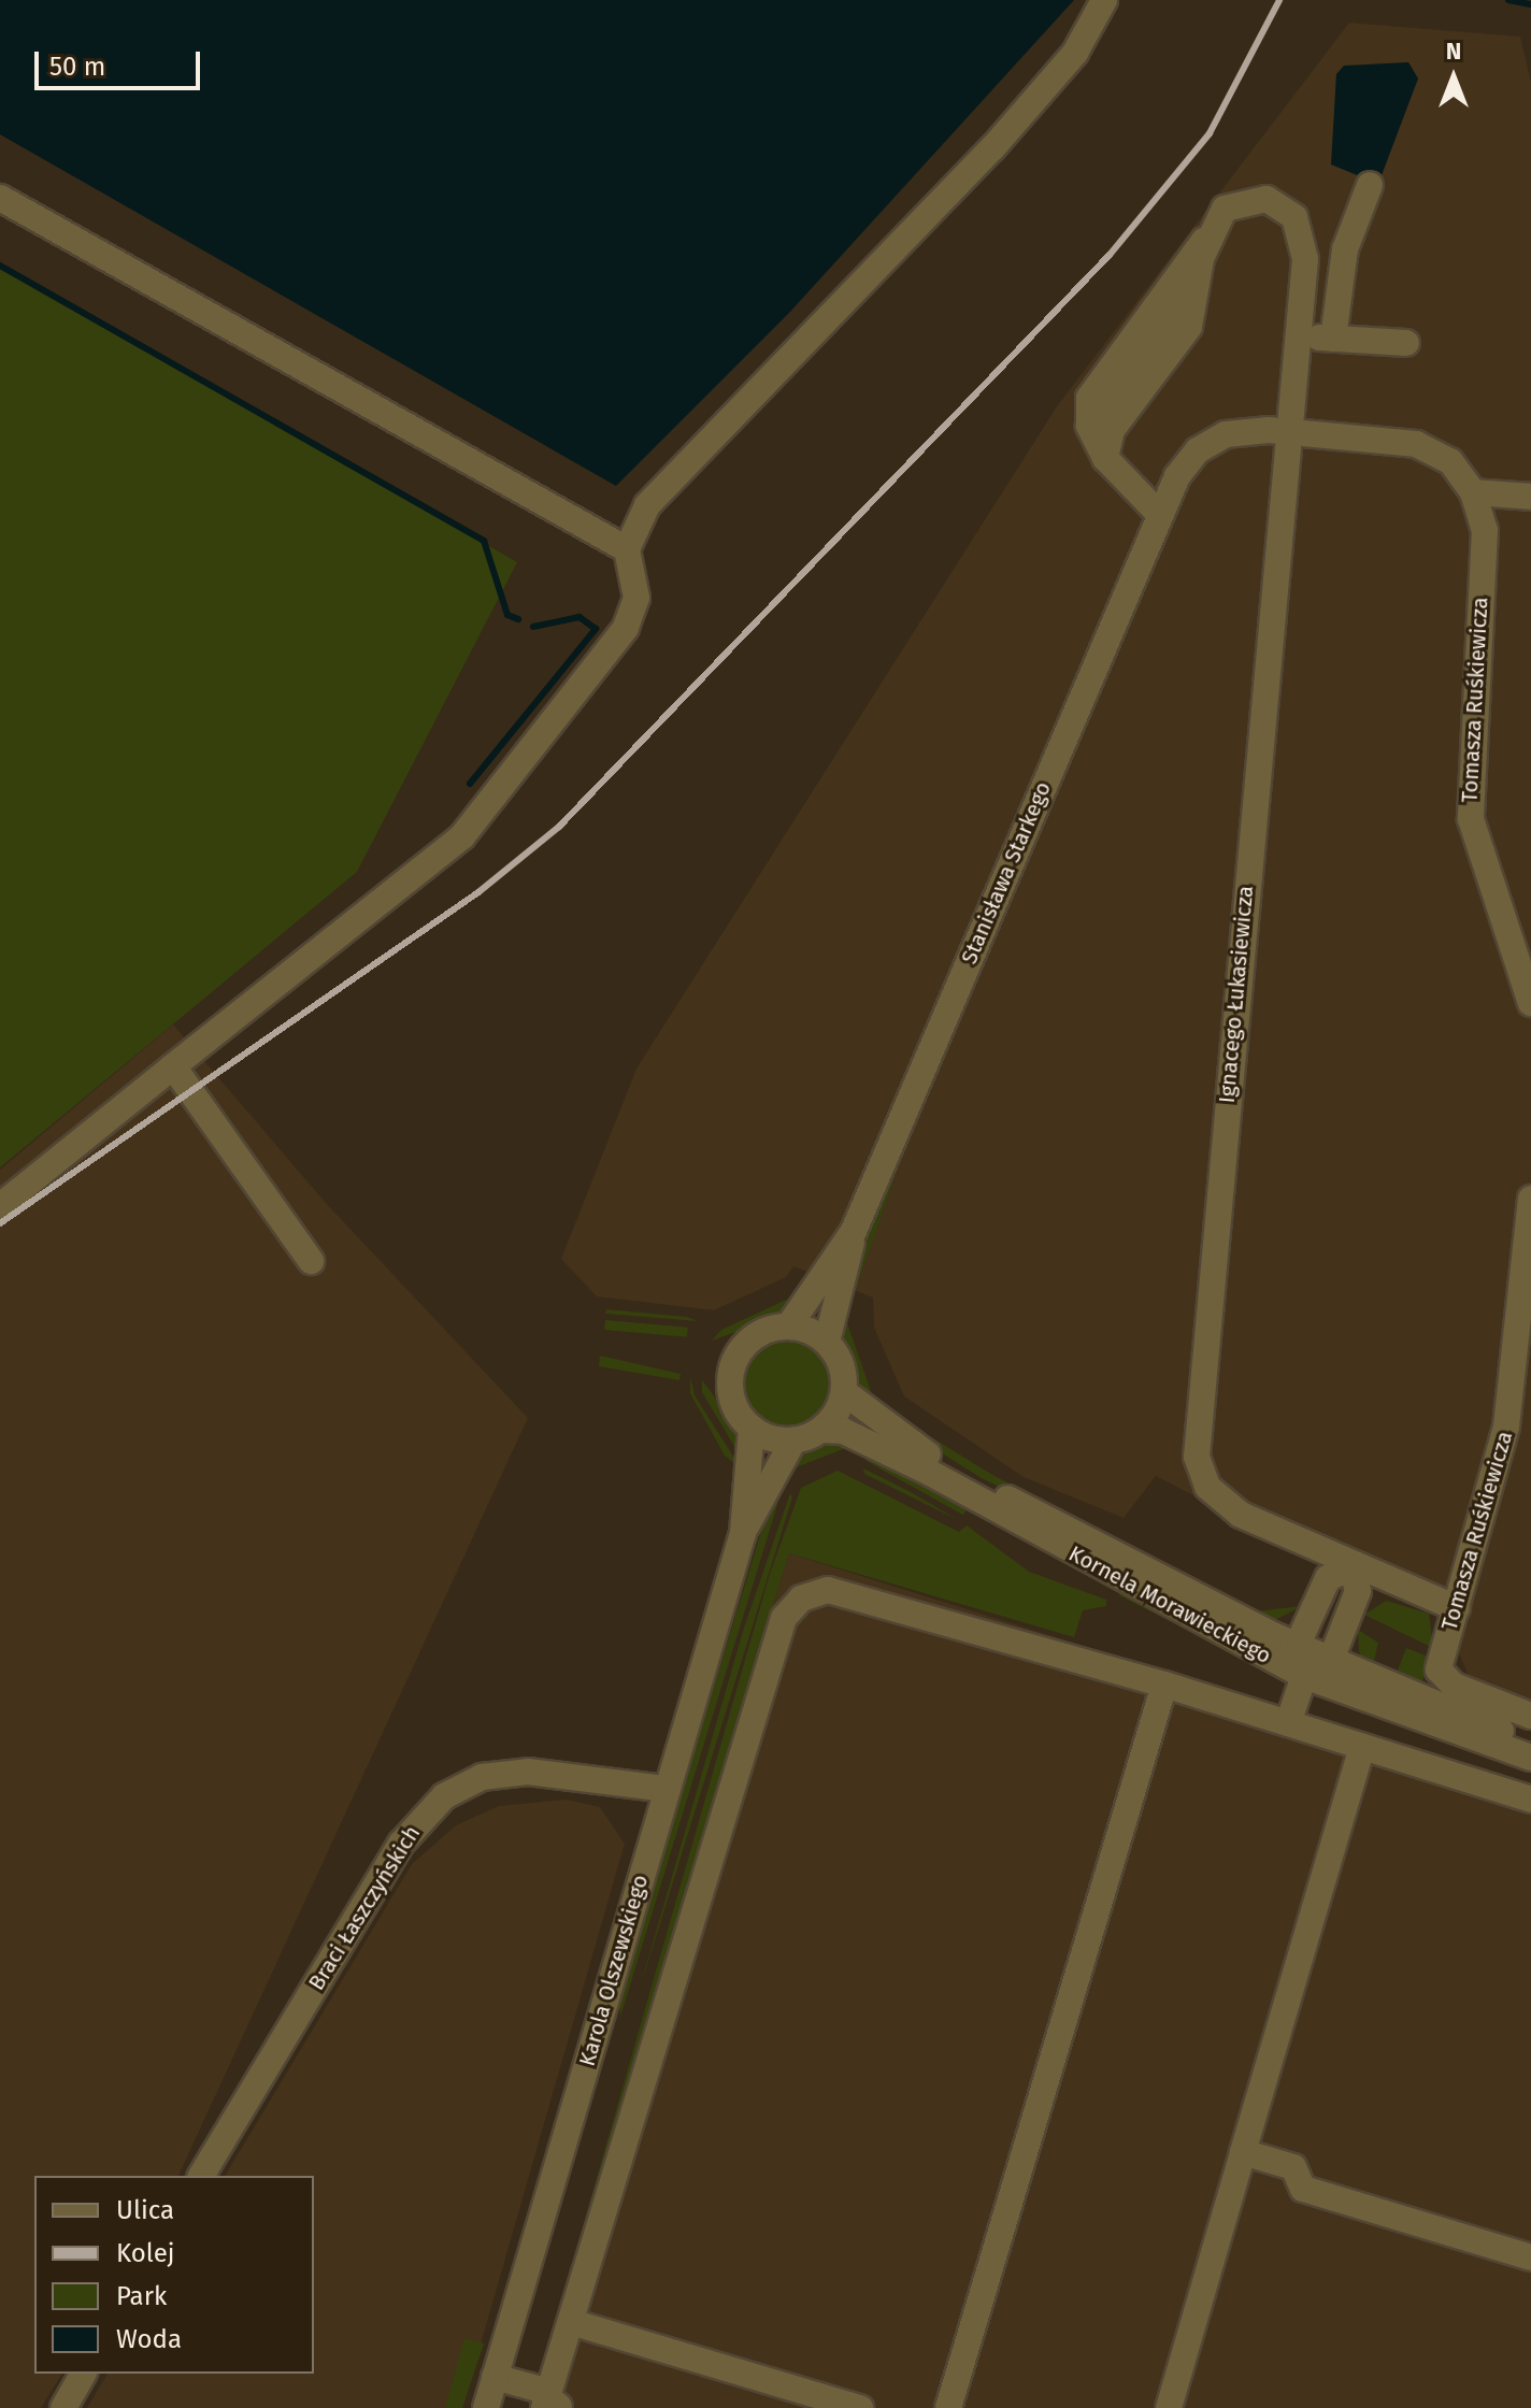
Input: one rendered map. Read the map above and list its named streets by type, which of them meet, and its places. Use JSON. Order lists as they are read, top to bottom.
{
  "streets": {
    "street": [
      "Tomasza Ruśkiewicza",
      "Stanisława Starkego",
      "Ignacego Łukasiewicza",
      "Kornela Morawieckiego",
      "Braci Łaszczyńskich",
      "Karola Olszewskiego"
    ]
  },
  "crossings": [
    ["Tomasza Ruśkiewicza", "Stanisława Starkego"],
    ["Tomasza Ruśkiewicza", "Ignacego Łukasiewicza"],
    ["Stanisława Starkego", "Ignacego Łukasiewicza"],
    ["Kornela Morawieckiego", "Karola Olszewskiego"],
    ["Braci Łaszczyńskich", "Karola Olszewskiego"]
  ],
  "legend": [
    "Ulica",
    "Kolej",
    "Park",
    "Woda"
  ],
  "scale_bar": "50 m",
  "north": "top"
}
